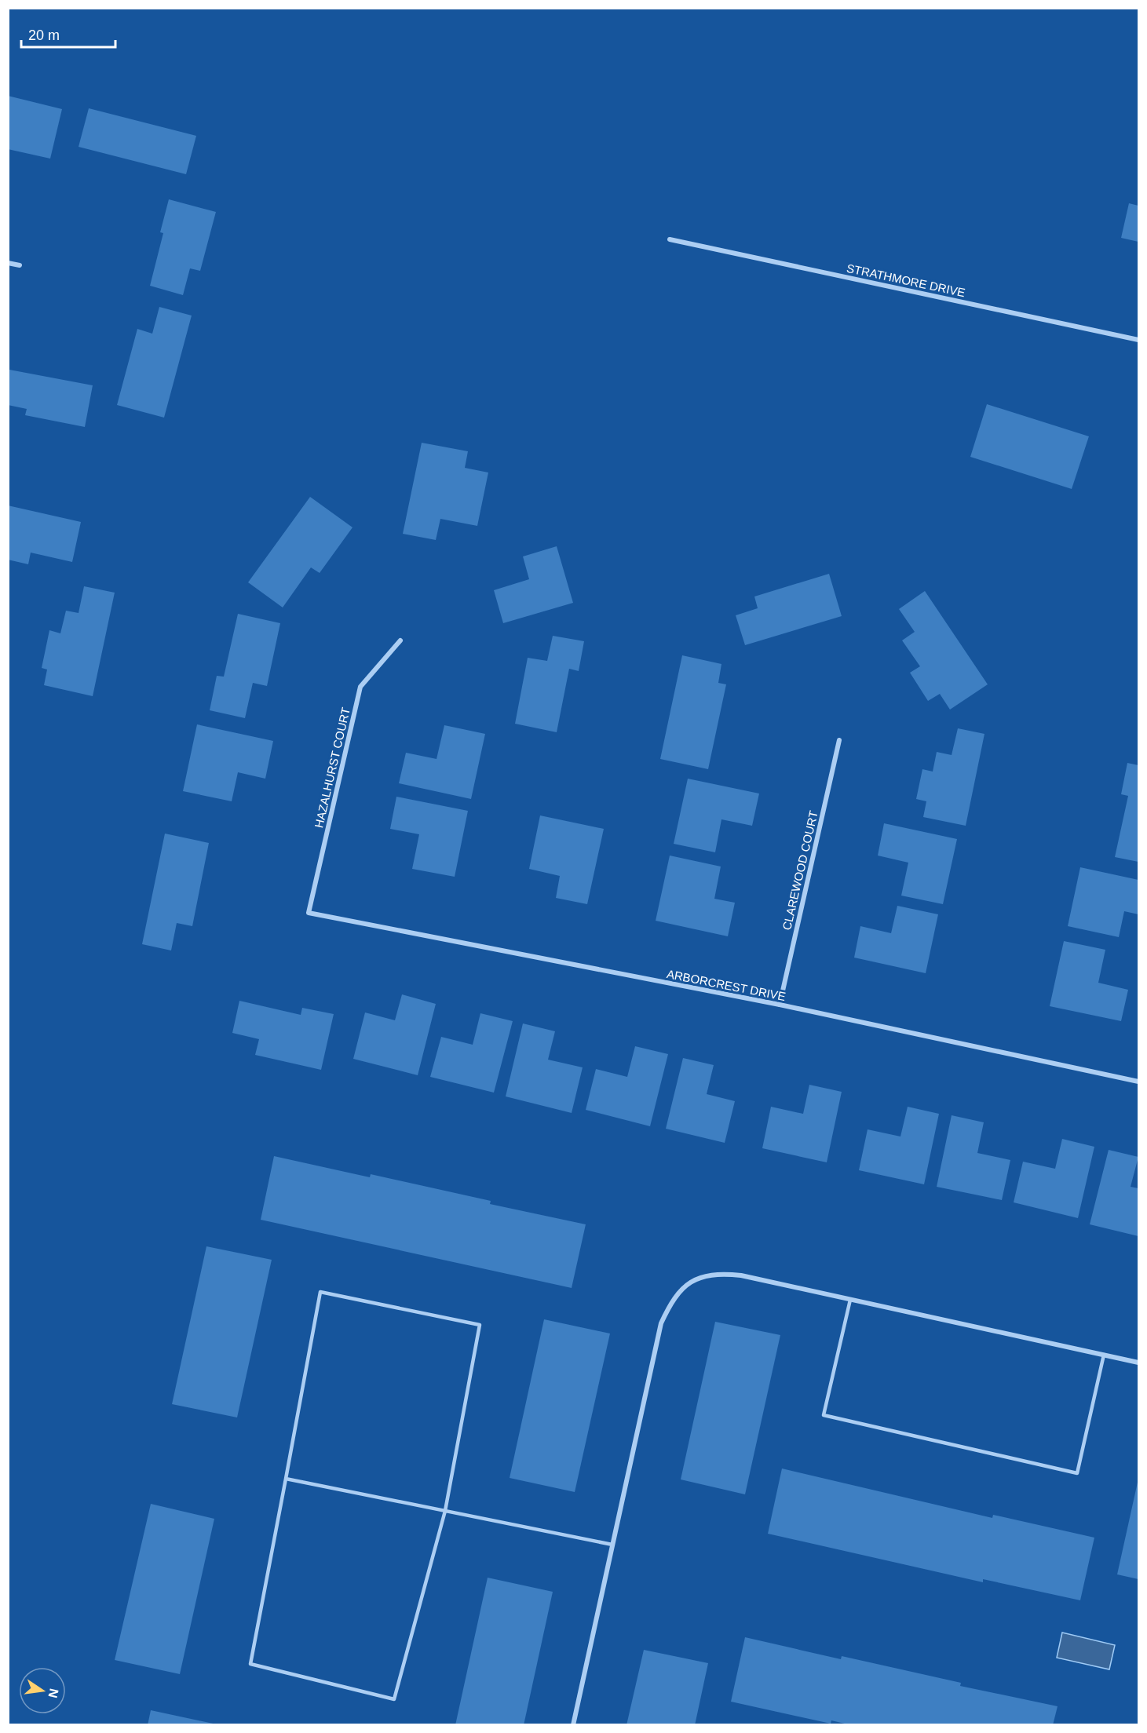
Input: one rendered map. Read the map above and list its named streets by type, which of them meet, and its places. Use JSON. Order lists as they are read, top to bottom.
{
  "streets": {
    "street": [
      "STRATHMORE DRIVE",
      "HAZALHURST COURT",
      "CLAREWOOD COURT",
      "ARBORCREST DRIVE"
    ]
  },
  "crossings": [
    ["HAZALHURST COURT", "ARBORCREST DRIVE"],
    ["CLAREWOOD COURT", "ARBORCREST DRIVE"]
  ],
  "scale_bar": "20 m",
  "north": "right"
}
